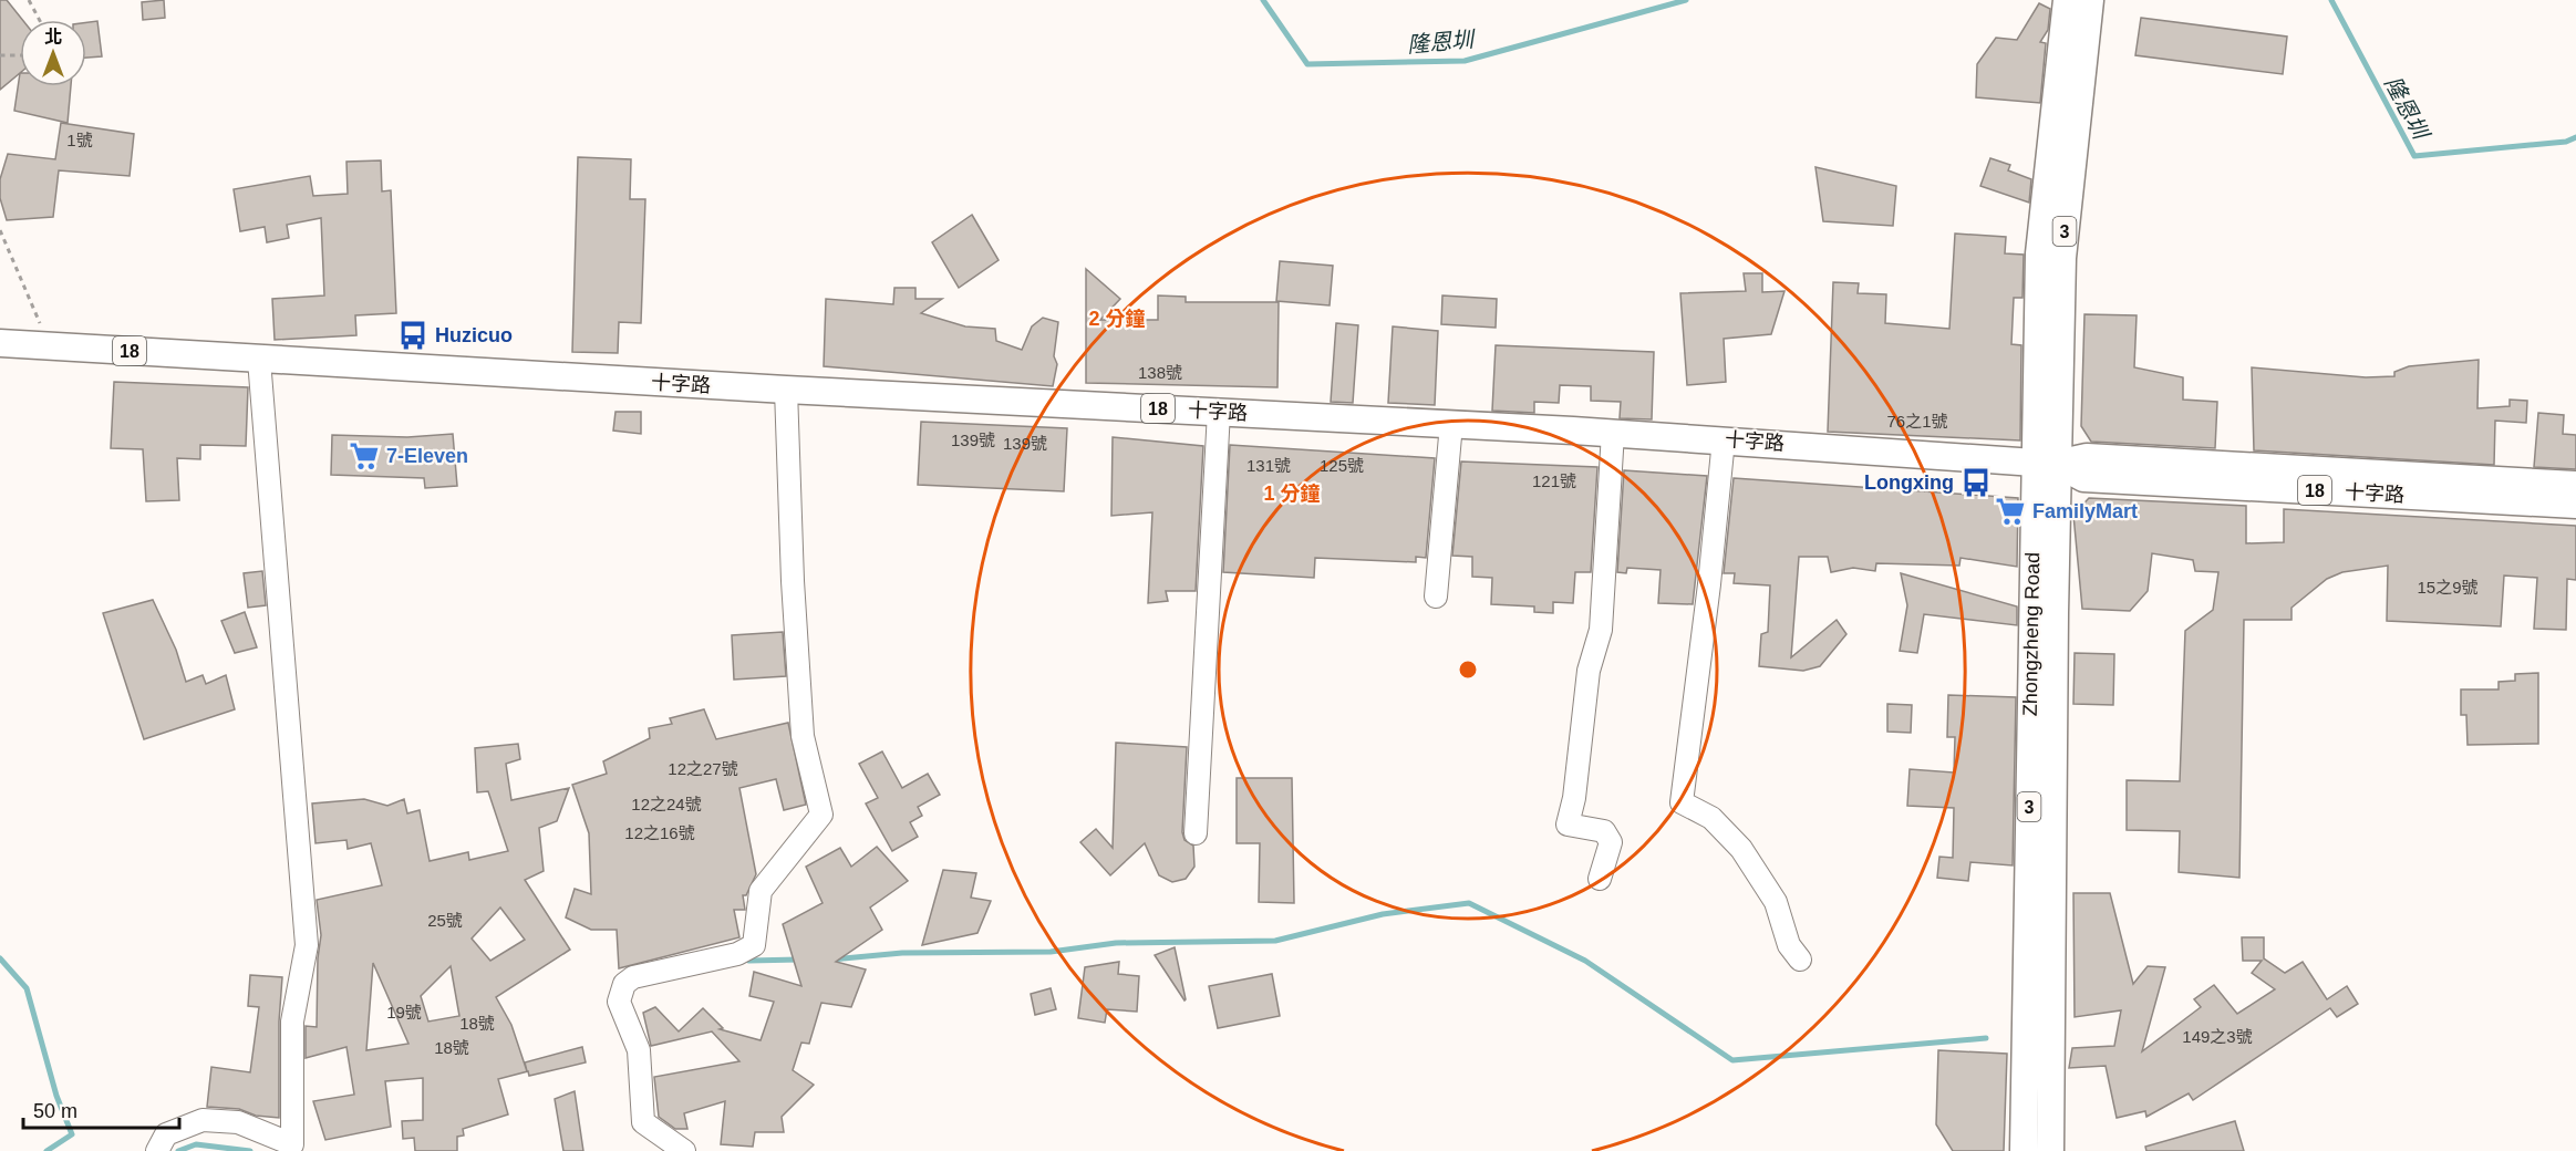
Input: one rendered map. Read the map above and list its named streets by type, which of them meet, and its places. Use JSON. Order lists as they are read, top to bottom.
{
  "streets": {
    "main road": [
      "3",
      "18",
      "十字路",
      "Zhongzheng Road"
    ]
  },
  "crossings": [
    ["18", "十字路"],
    ["十字路", "Zhongzheng Road"]
  ],
  "water": ["隆恩圳"],
  "places": {
    "bus stop": ["Huzicuo", "Longxing"],
    "supermarket": ["7-Eleven", "FamilyMart"]
  },
  "house_numbers": [
    "1號",
    "138號",
    "76之1號",
    "139號",
    "139號",
    "131號",
    "125號",
    "121號",
    "15之9號",
    "12之27號",
    "12之24號",
    "12之16號",
    "25號",
    "19號",
    "18號",
    "149之3號",
    "18號"
  ],
  "scale_bar": "50 m",
  "north": "top",
  "rings": ["2 分鐘", "1 分鐘"]
}
